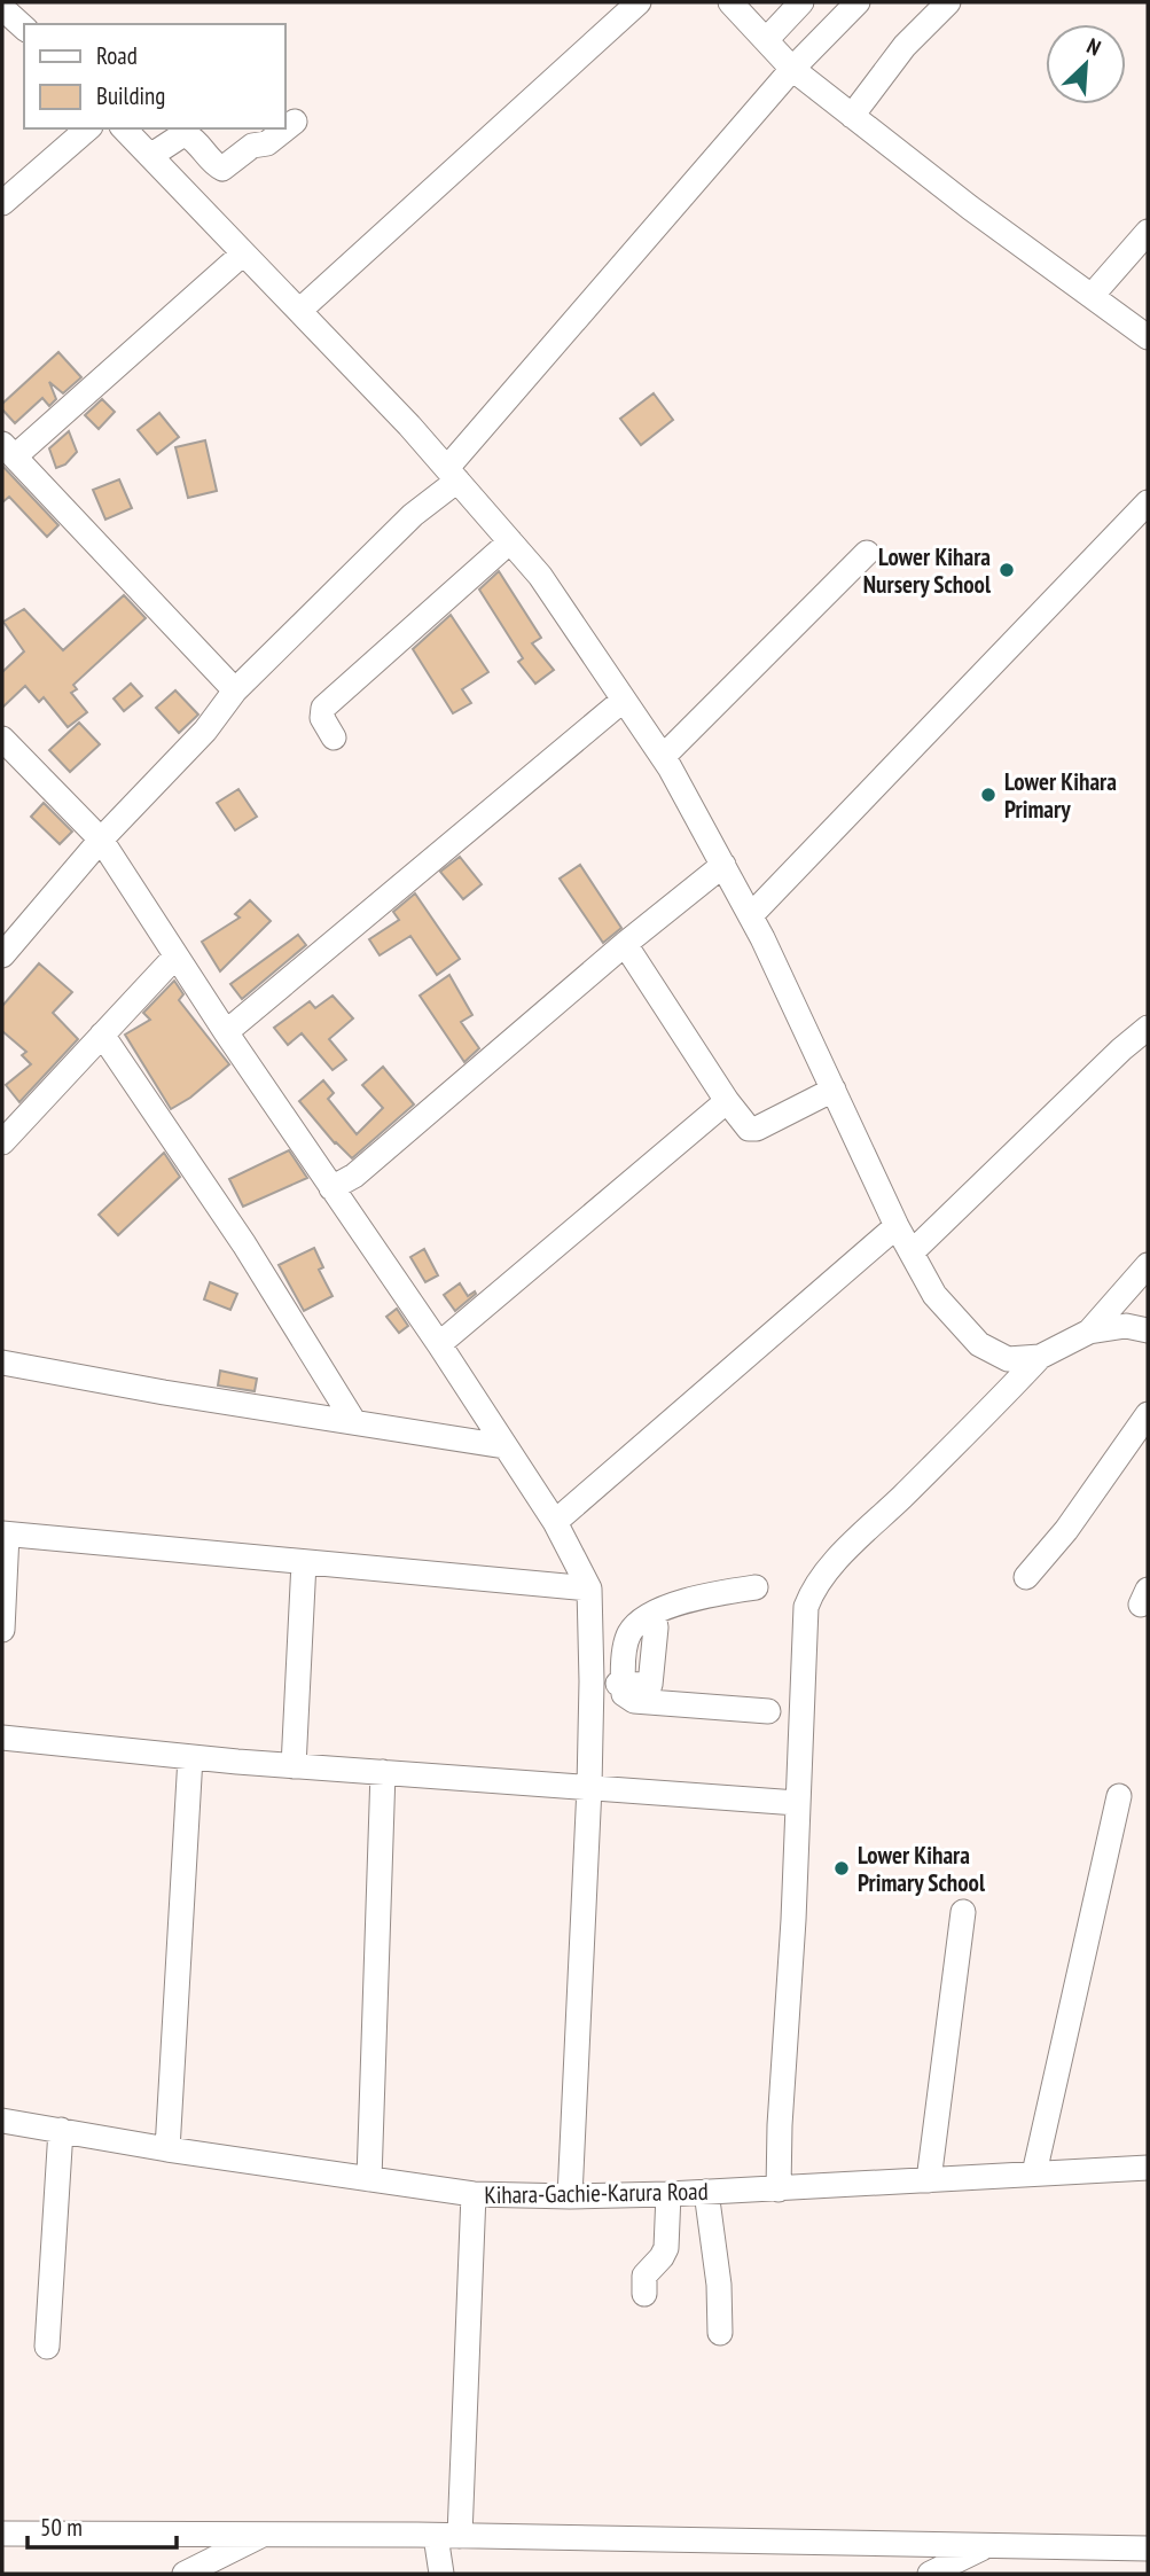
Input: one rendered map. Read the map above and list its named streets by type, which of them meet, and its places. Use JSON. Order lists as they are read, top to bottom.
{
  "streets": {
    "street": ["Kihara-Gachie-Karura Road"]
  },
  "places": ["Lower Kihara Nursery School", "Lower Kihara Primary", "Lower Kihara Primary School"],
  "legend": ["Road", "Building"],
  "scale_bar": "50 m",
  "north": "top right"
}
